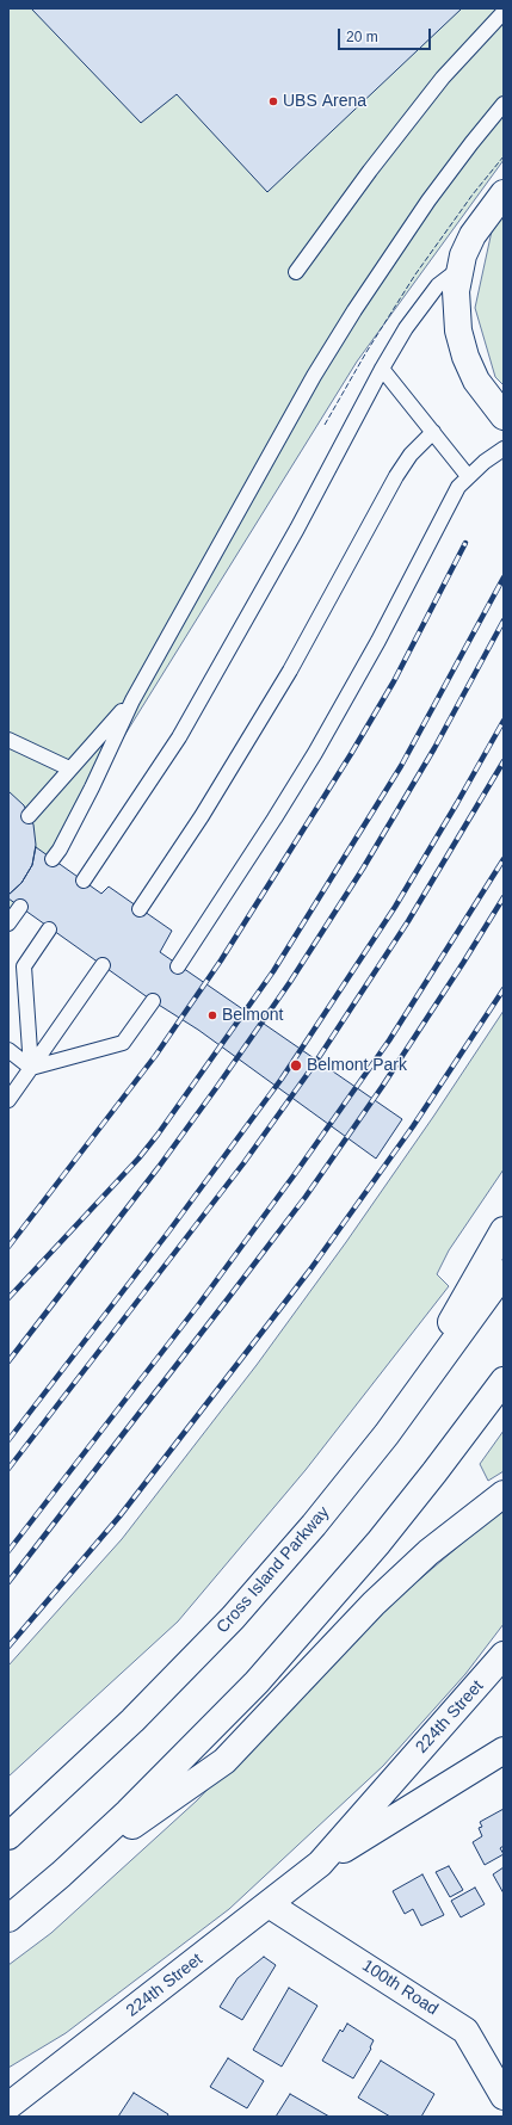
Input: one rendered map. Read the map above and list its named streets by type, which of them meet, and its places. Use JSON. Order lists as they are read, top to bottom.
{
  "streets": {
    "main road": ["Cross Island Parkway", "224th Street", "100th Road"]
  },
  "crossings": [
    ["224th Street", "100th Road"]
  ],
  "places": ["UBS Arena", "Belmont", "Belmont Park"],
  "scale_bar": "20 m"
}
